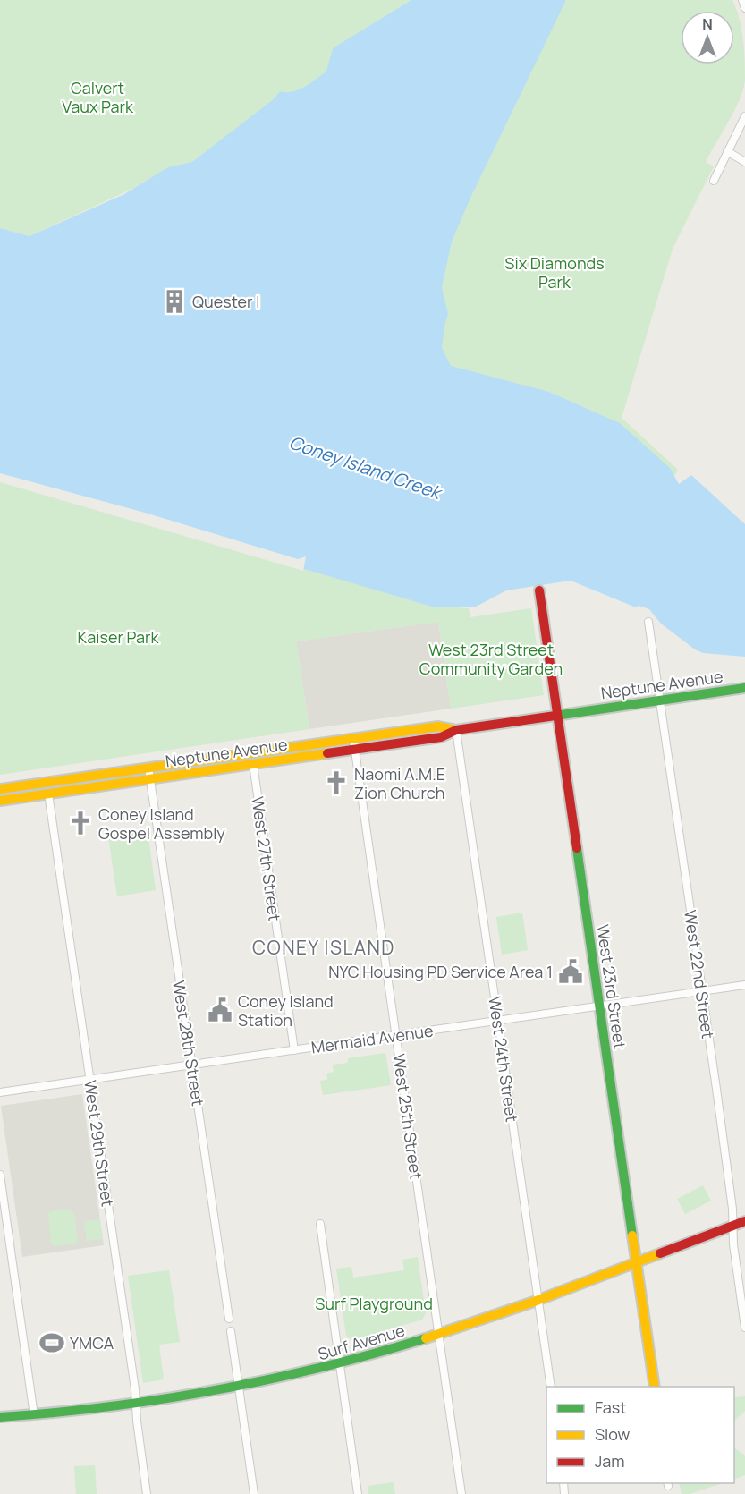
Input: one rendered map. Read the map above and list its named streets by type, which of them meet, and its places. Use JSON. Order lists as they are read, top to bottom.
{
  "streets": {
    "main road": ["Neptune Avenue", "West 23rd Street", "Surf Avenue"],
    "street": [
      "West 27th Street",
      "West 22nd Street",
      "Mermaid Avenue",
      "West 28th Street",
      "West 24th Street",
      "West 25th Street",
      "West 29th Street"
    ]
  },
  "crossings": [
    ["Neptune Avenue", "West 27th Street"],
    ["Neptune Avenue", "West 22nd Street"],
    ["Neptune Avenue", "West 23rd Street"],
    ["Neptune Avenue", "West 28th Street"],
    ["Neptune Avenue", "West 24th Street"],
    ["Neptune Avenue", "West 25th Street"],
    ["Neptune Avenue", "West 29th Street"],
    ["West 27th Street", "Mermaid Avenue"],
    ["West 22nd Street", "Mermaid Avenue"],
    ["West 22nd Street", "Surf Avenue"],
    ["West 23rd Street", "Mermaid Avenue"],
    ["West 23rd Street", "Surf Avenue"],
    ["Mermaid Avenue", "West 28th Street"],
    ["Mermaid Avenue", "West 24th Street"],
    ["Mermaid Avenue", "West 25th Street"],
    ["Mermaid Avenue", "West 29th Street"],
    ["West 24th Street", "Surf Avenue"],
    ["West 25th Street", "Surf Avenue"],
    ["West 29th Street", "Surf Avenue"]
  ],
  "districts": ["CONEY ISLAND"],
  "water": ["Coney Island Creek"],
  "parks": [
    "Calvert Vaux Park",
    "Six Diamonds Park",
    "Kaiser Park",
    "West 23rd Street Community Garden",
    "Surf Playground"
  ],
  "places": {
    "building": ["Quester I"],
    "church": ["Naomi A.M.E Zion Church", "Coney Island Gospel Assembly"],
    "public building": ["NYC Housing PD Service Area 1", "Coney Island Station"],
    "sports": ["YMCA"]
  },
  "legend": ["Fast", "Slow", "Jam"],
  "north": "top"
}
